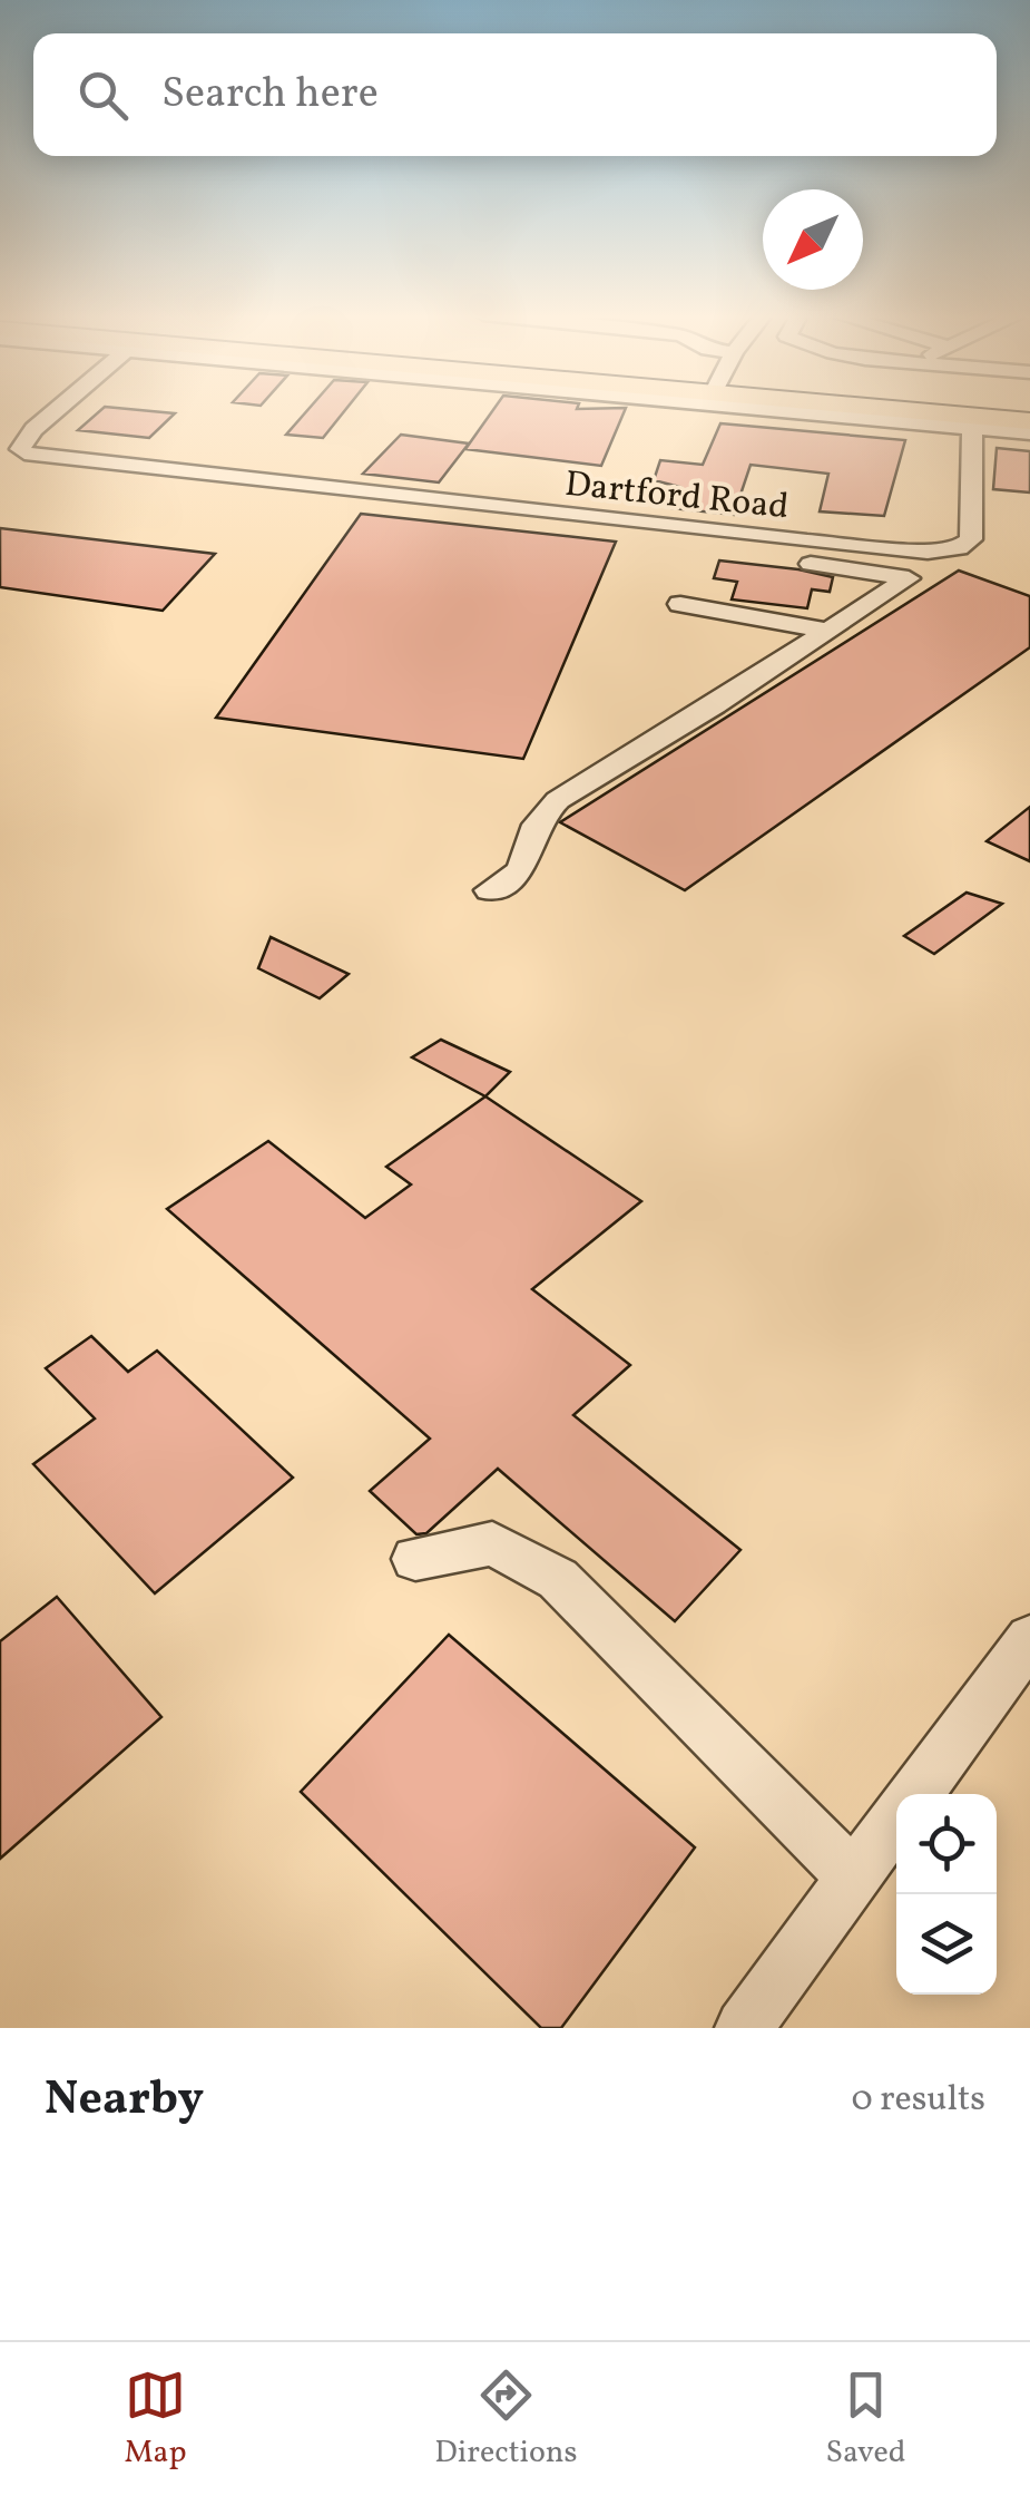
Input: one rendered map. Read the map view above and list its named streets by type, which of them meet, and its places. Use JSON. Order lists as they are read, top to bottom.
{
  "streets": {
    "street": ["Dartford Road"]
  },
  "north": "bottom left",
  "page": {
    "search": "Search here",
    "heading": ["Nearby", "0 results"],
    "nav": ["Map", "Directions", "Saved"]
  }
}
